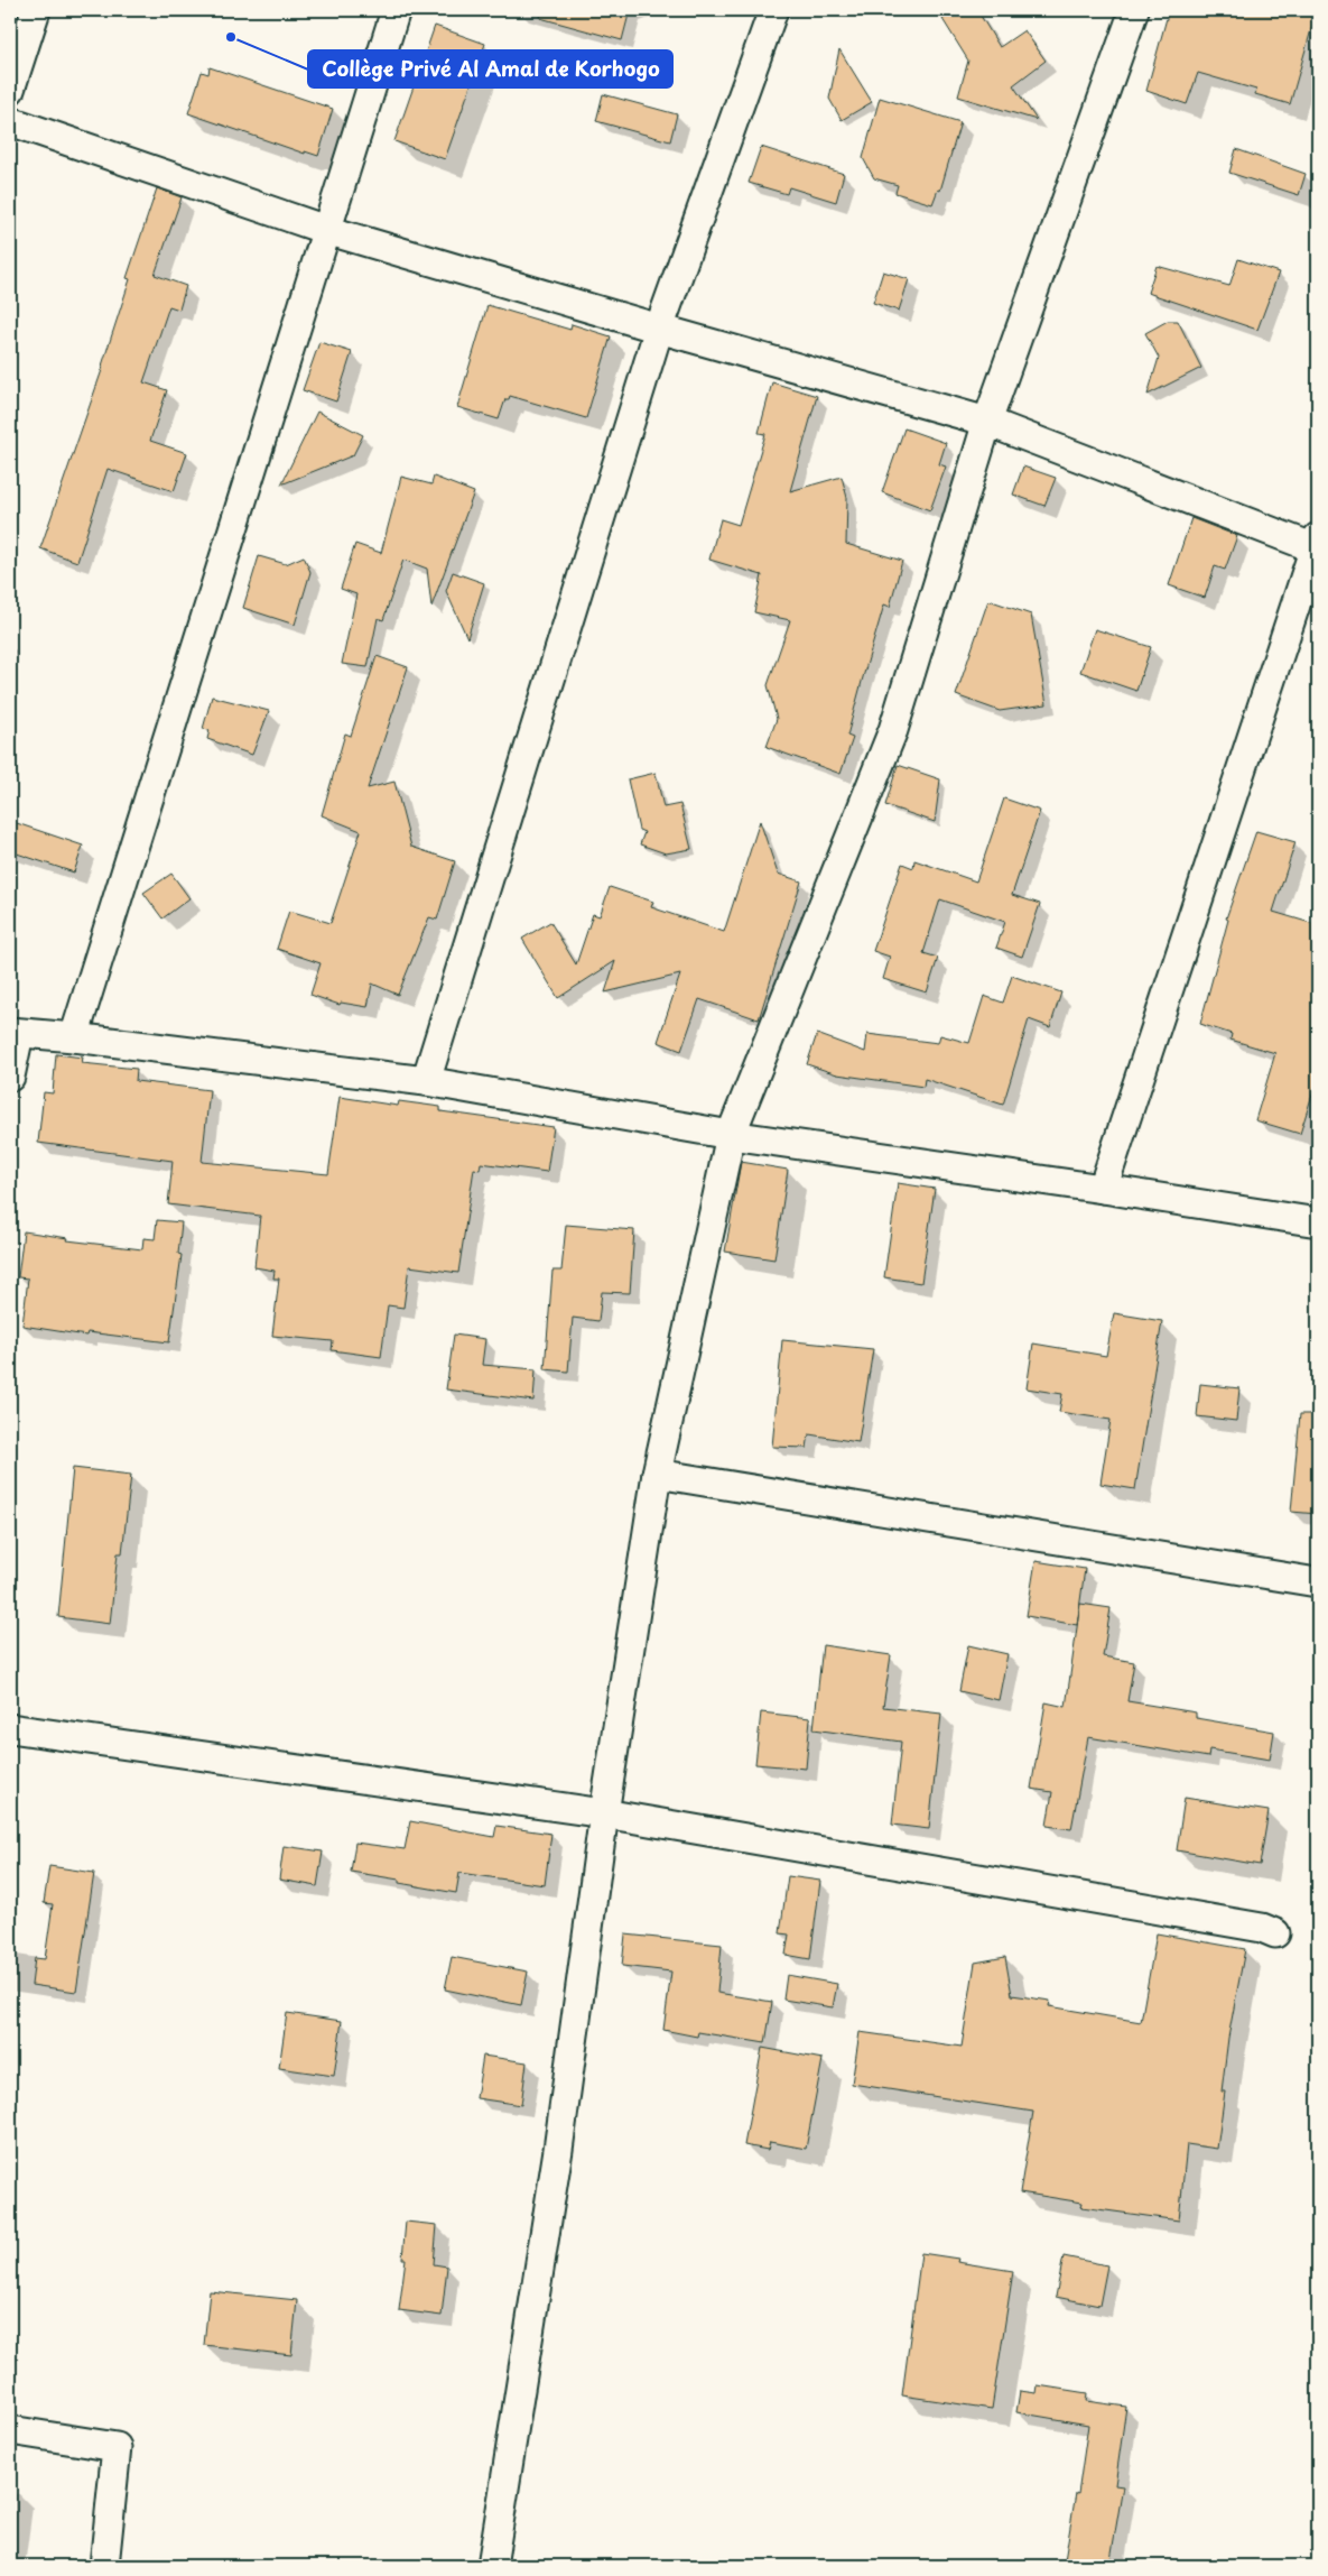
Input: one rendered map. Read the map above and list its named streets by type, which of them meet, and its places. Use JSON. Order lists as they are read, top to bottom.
{
  "places": ["Collège Privé Al Amal de Korhogo"]
}
